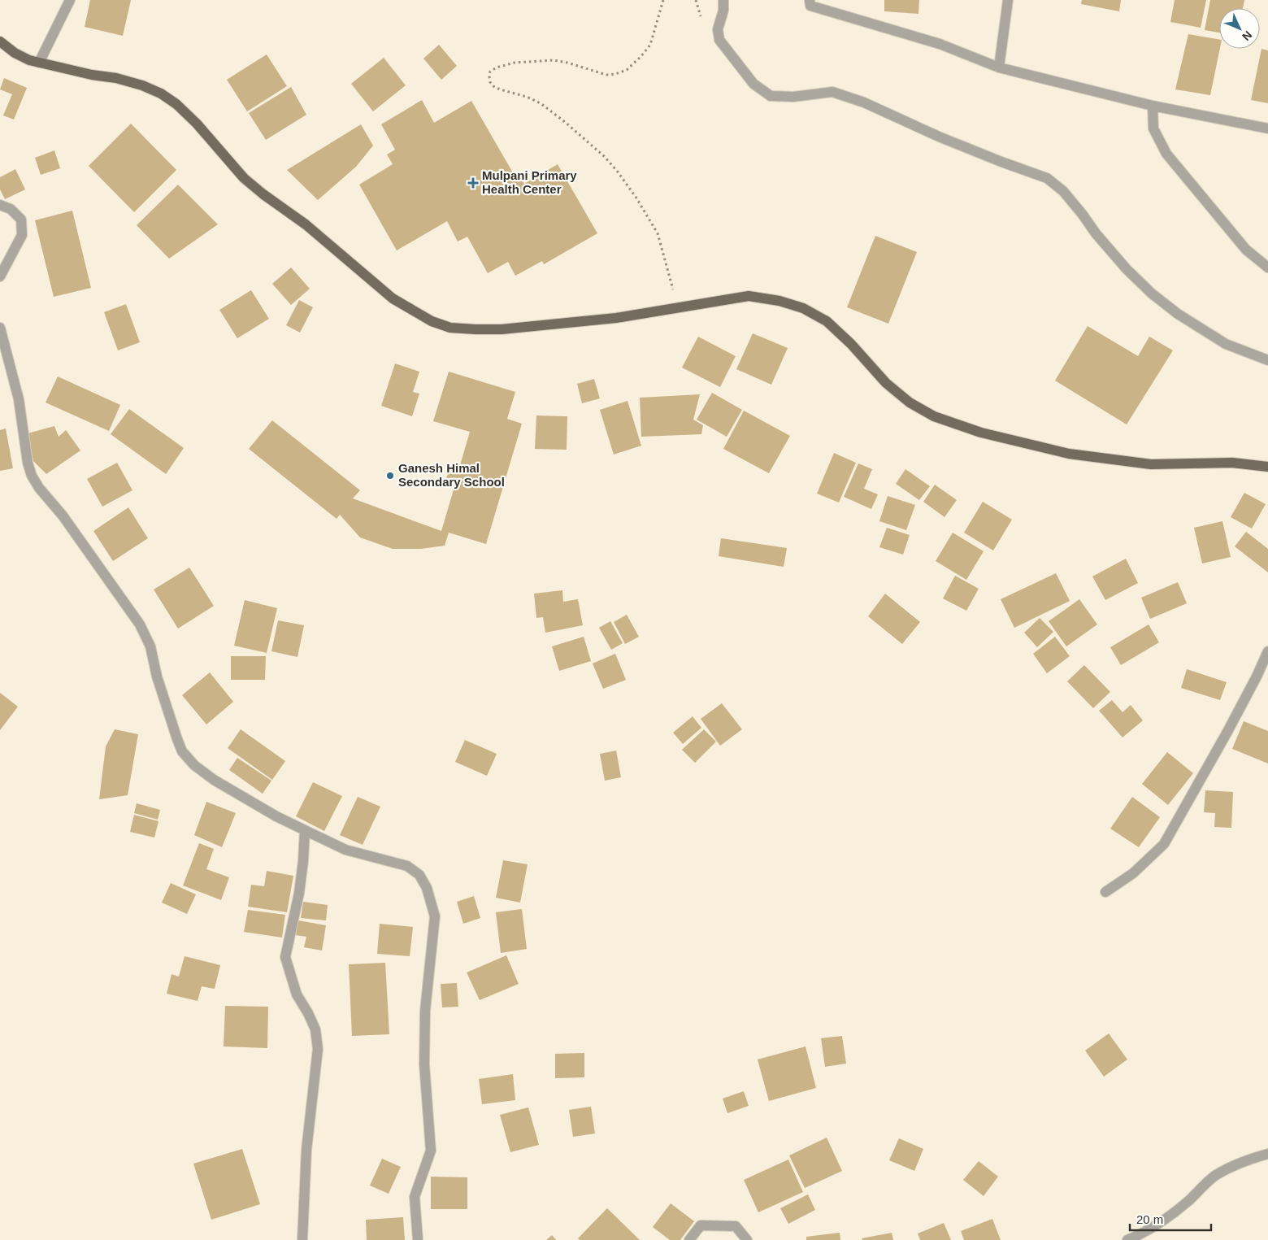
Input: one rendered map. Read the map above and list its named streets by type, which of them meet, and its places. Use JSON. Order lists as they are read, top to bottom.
{
  "places": {
    "health": ["Mulpani Primary Health Center"],
    "other": ["Ganesh Himal Secondary School"]
  },
  "scale_bar": "20 m",
  "north": "bottom right"
}
